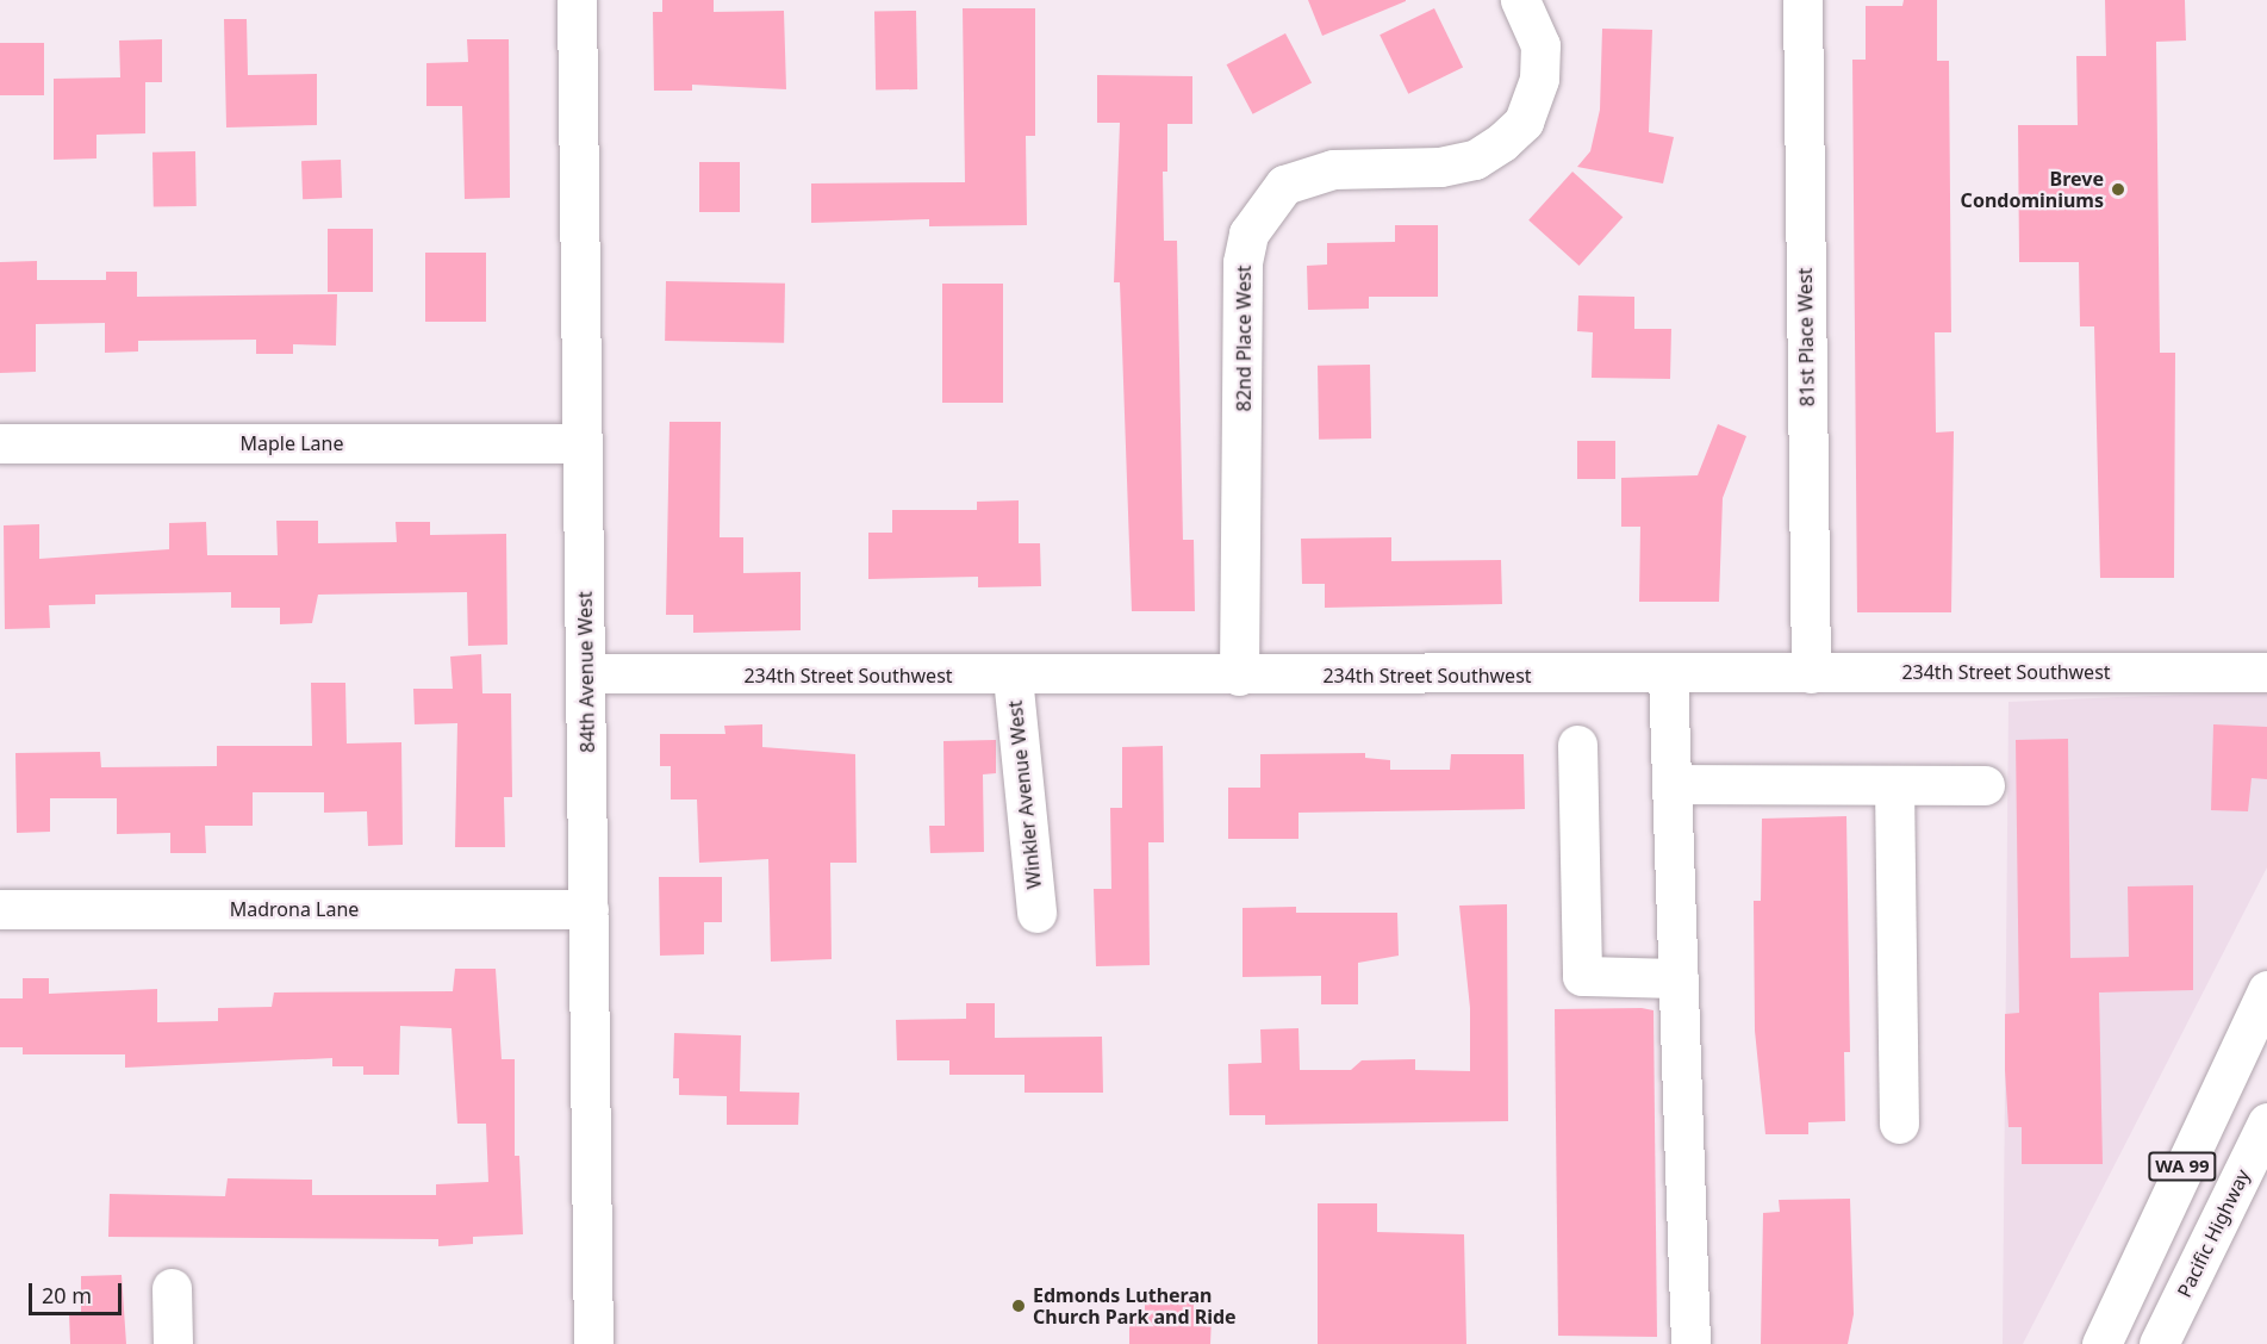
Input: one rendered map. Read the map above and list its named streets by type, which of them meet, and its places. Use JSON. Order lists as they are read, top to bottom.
{
  "streets": {
    "main road": [
      "81st Place West",
      "82nd Place West",
      "Maple Lane",
      "84th Avenue West",
      "234th Street Southwest",
      "Winkler Avenue West",
      "Madrona Lane",
      "WA 99",
      "Pacific Highway"
    ]
  },
  "crossings": [
    ["81st Place West", "234th Street Southwest"],
    ["82nd Place West", "234th Street Southwest"],
    ["Maple Lane", "84th Avenue West"],
    ["84th Avenue West", "234th Street Southwest"],
    ["84th Avenue West", "Madrona Lane"],
    ["234th Street Southwest", "Winkler Avenue West"]
  ],
  "places": ["Breve Condominiums", "Edmonds Lutheran Church Park and Ride"],
  "scale_bar": "20 m"
}
